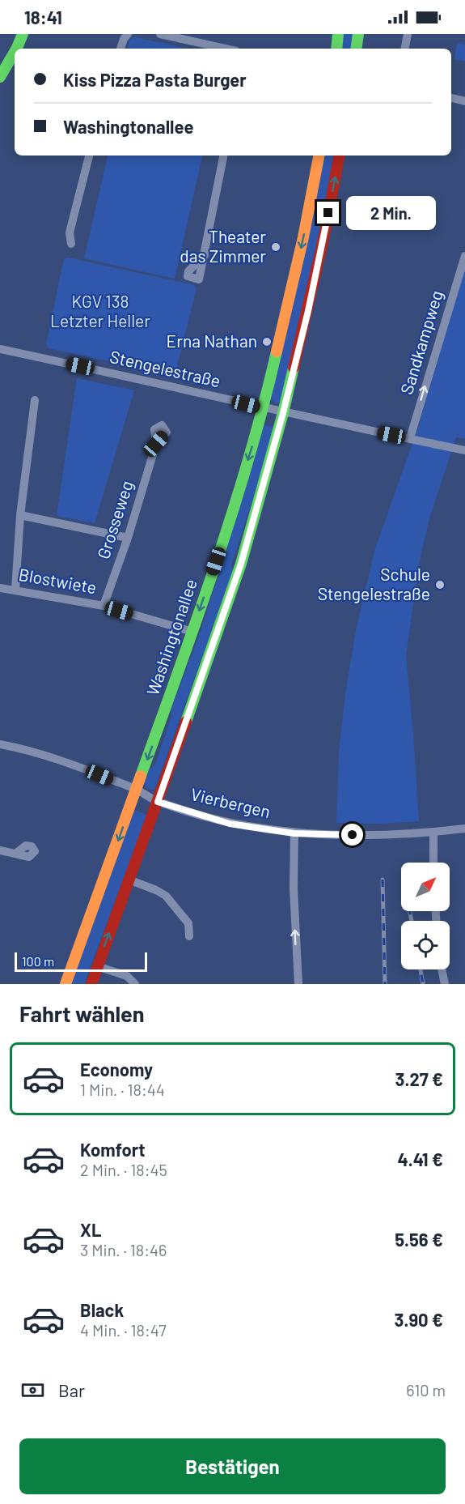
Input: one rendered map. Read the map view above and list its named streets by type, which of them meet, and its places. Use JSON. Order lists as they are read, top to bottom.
{
  "streets": {
    "street": [
      "Sandkampweg",
      "Stengelestraße",
      "Grosseweg",
      "Blostwiete",
      "Washingtonallee",
      "Vierbergen"
    ]
  },
  "crossings": [
    ["Sandkampweg", "Stengelestraße"],
    ["Stengelestraße", "Washingtonallee"],
    ["Grosseweg", "Blostwiete"],
    ["Blostwiete", "Washingtonallee"],
    ["Washingtonallee", "Vierbergen"]
  ],
  "one_way": ["Sandkampweg"],
  "parks": ["KGV 138 Letzter Heller"],
  "places": ["Theater das Zimmer", "Erna Nathan", "Schule Stengelestraße"],
  "scale_bar": "100 m",
  "north": "top right",
  "page": {
    "status": "18:41",
    "banner": ["Kiss Pizza Pasta Burger", "Washingtonallee"],
    "bubble": "2 Min.",
    "scale": "100 m",
    "heading": "Fahrt wählen",
    "list": [
      {
        "name": "Economy",
        "note": "1 Min. · 18:44",
        "value": "3.27 €"
      },
      {
        "name": "Komfort",
        "note": "2 Min. · 18:45",
        "value": "4.41 €"
      },
      {
        "name": "XL",
        "note": "3 Min. · 18:46",
        "value": "5.56 €"
      },
      {
        "name": "Black",
        "note": "4 Min. · 18:47",
        "value": "3.90 €"
      }
    ],
    "pay": ["Bar", "610 m"],
    "buttons": "Bestätigen"
  }
}
